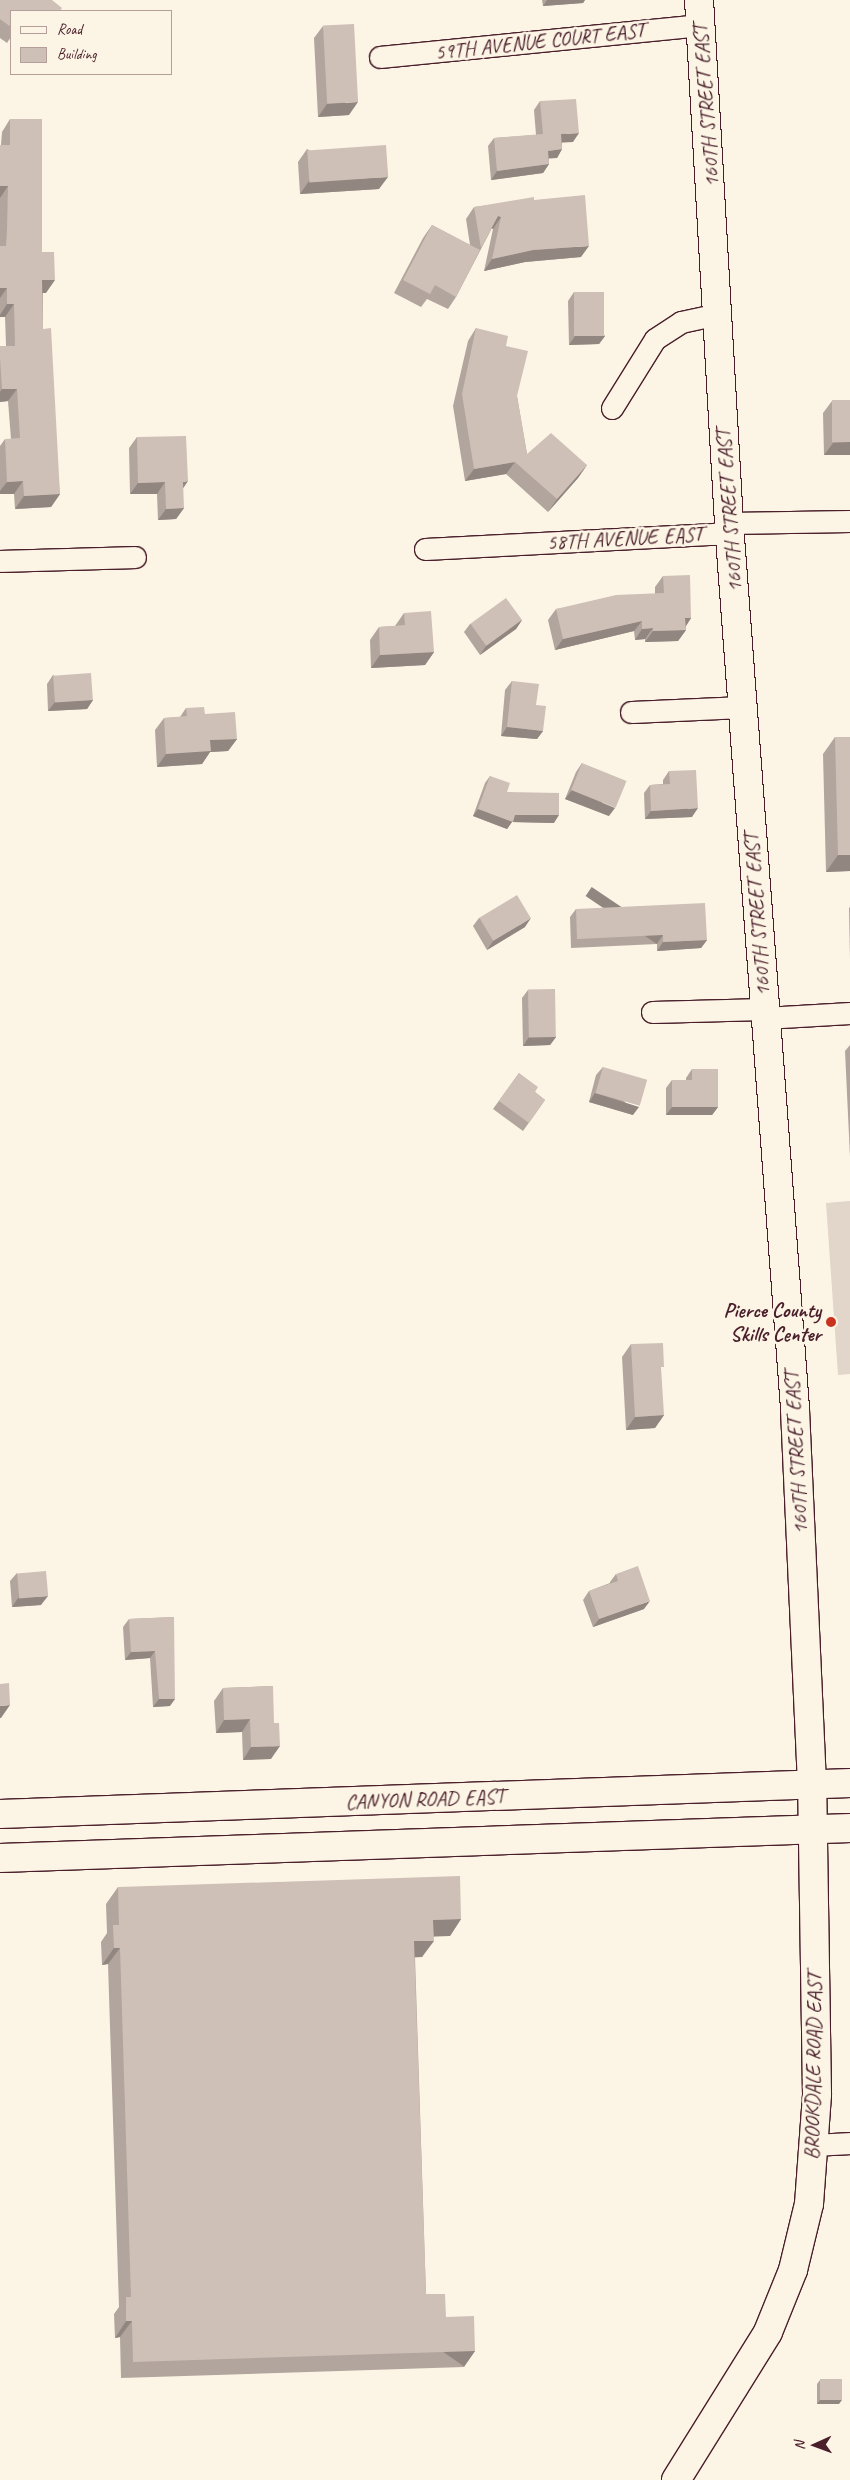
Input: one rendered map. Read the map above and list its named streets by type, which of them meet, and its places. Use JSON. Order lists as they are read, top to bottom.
{
  "streets": {
    "main road": ["160TH STREET EAST", "CANYON ROAD EAST", "BROOKDALE ROAD EAST"],
    "street": ["59TH AVENUE COURT EAST", "58TH AVENUE EAST"]
  },
  "crossings": [
    ["59TH AVENUE COURT EAST", "160TH STREET EAST"],
    ["160TH STREET EAST", "58TH AVENUE EAST"],
    ["160TH STREET EAST", "CANYON ROAD EAST"],
    ["160TH STREET EAST", "BROOKDALE ROAD EAST"],
    ["CANYON ROAD EAST", "BROOKDALE ROAD EAST"]
  ],
  "places": ["Pierce County Skills Center"],
  "legend": ["Road", "Building"],
  "north": "left"
}
